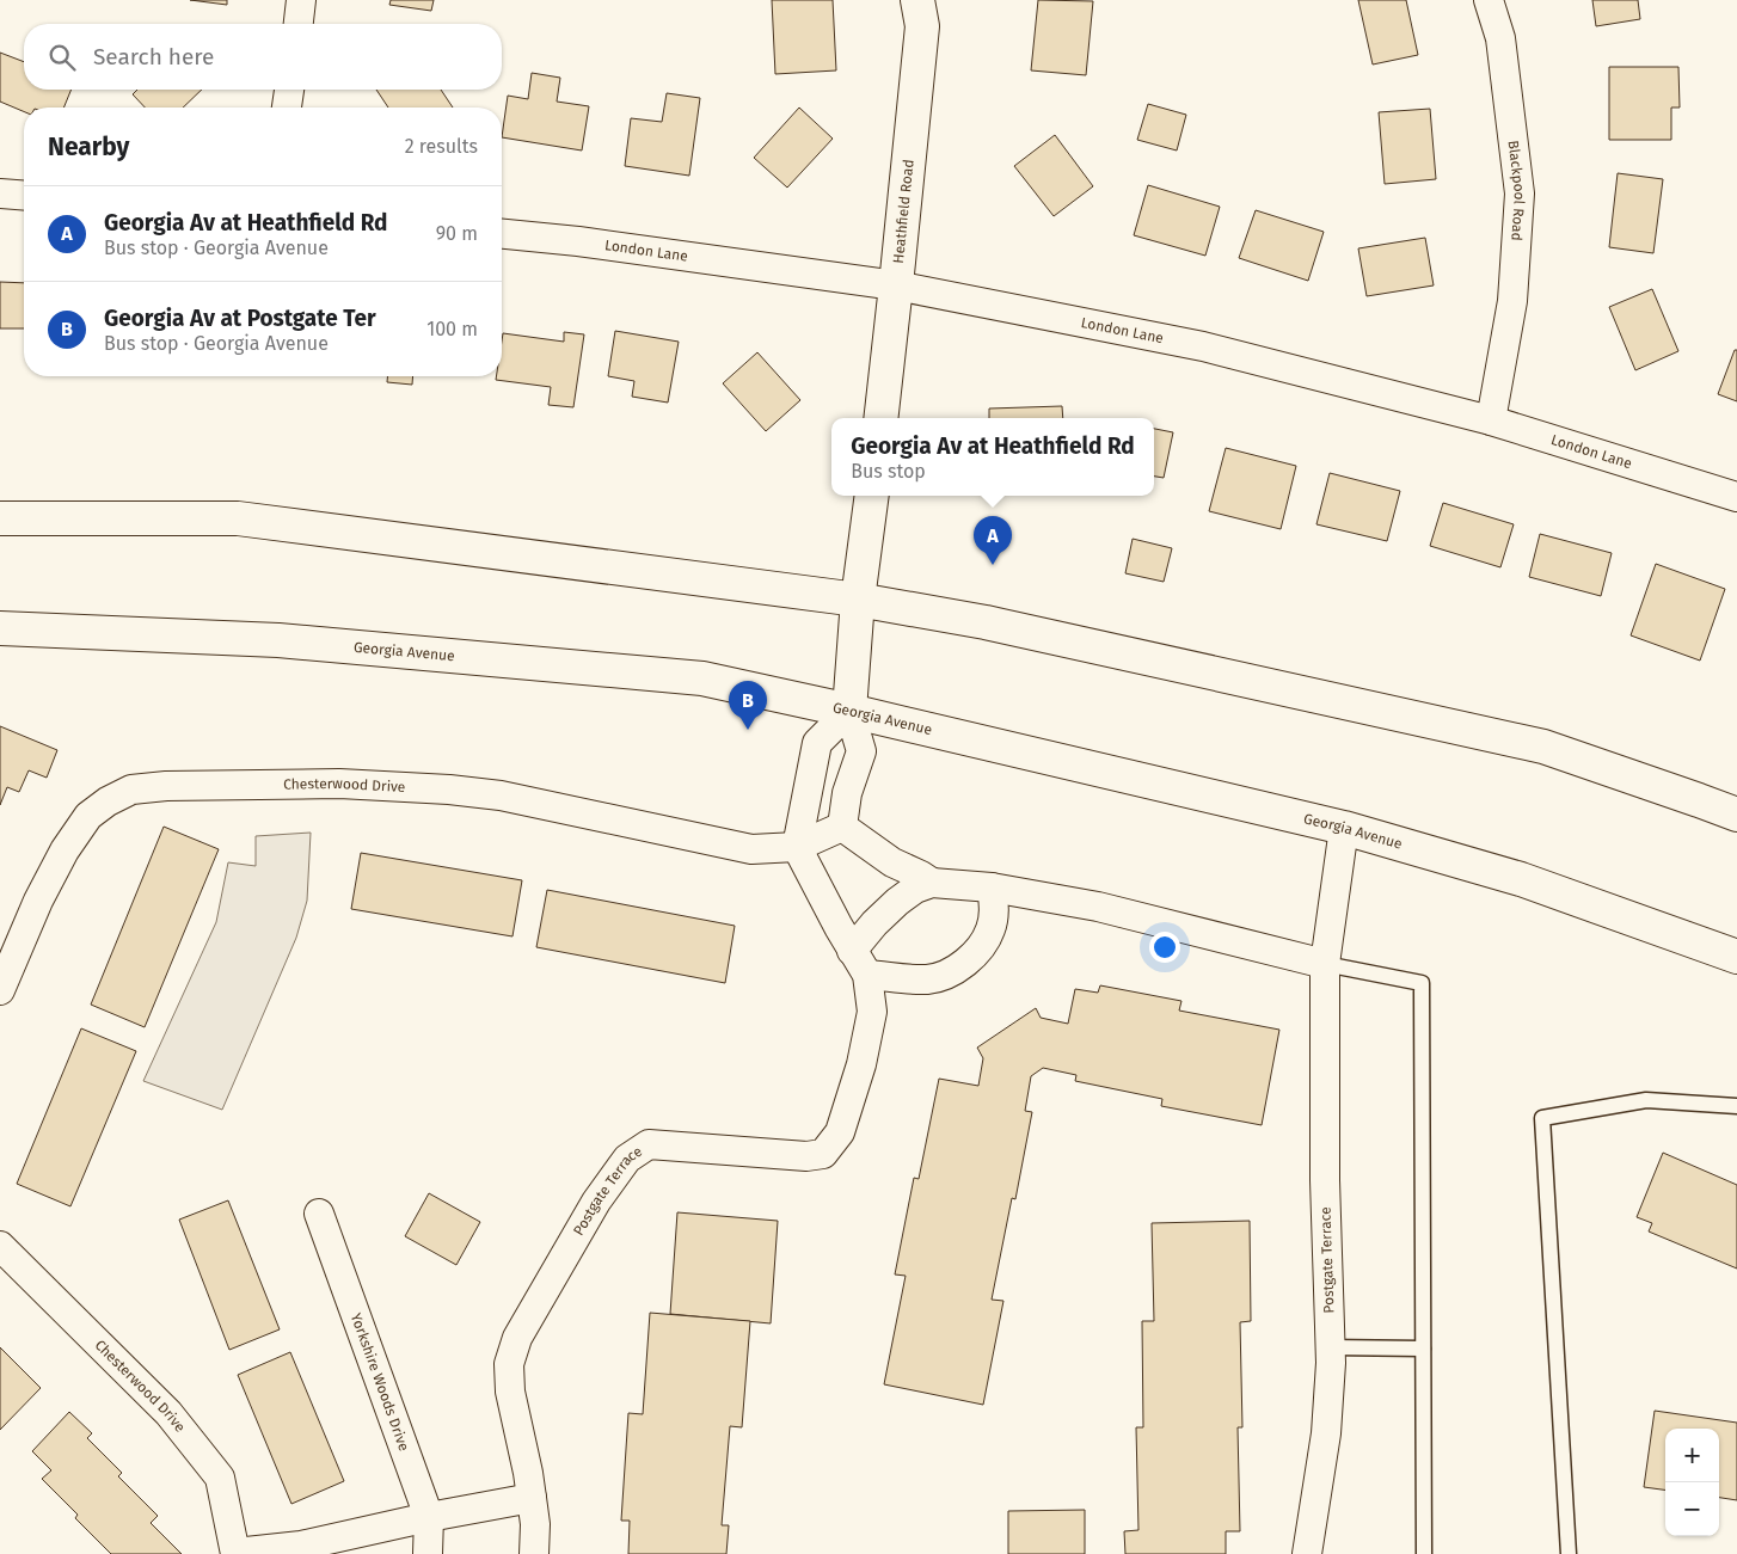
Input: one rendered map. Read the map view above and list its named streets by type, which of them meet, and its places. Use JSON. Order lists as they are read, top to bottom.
{
  "streets": {
    "main road": ["Heathfield Road", "Georgia Avenue"],
    "street": [
      "Blackpool Road",
      "London Lane",
      "Chesterwood Drive",
      "Postgate Terrace",
      "Yorkshire Woods Drive"
    ]
  },
  "crossings": [
    ["Blackpool Road", "London Lane"],
    ["Heathfield Road", "London Lane"],
    ["Georgia Avenue", "Postgate Terrace"],
    ["Chesterwood Drive", "Postgate Terrace"]
  ],
  "page": {
    "search": "Search here",
    "heading": ["Nearby", "2 results"],
    "list": [
      {
        "mark": "A",
        "name": "Georgia Av at Heathfield Rd",
        "note": "Bus stop · Georgia Avenue",
        "value": "90 m"
      },
      {
        "mark": "B",
        "name": "Georgia Av at Postgate Ter",
        "note": "Bus stop · Georgia Avenue",
        "value": "100 m"
      }
    ],
    "popup": ["Georgia Av at Heathfield Rd", "Bus stop"],
    "pins": ["A", "B"],
    "map_buttons": ["+", "−"]
  }
}
